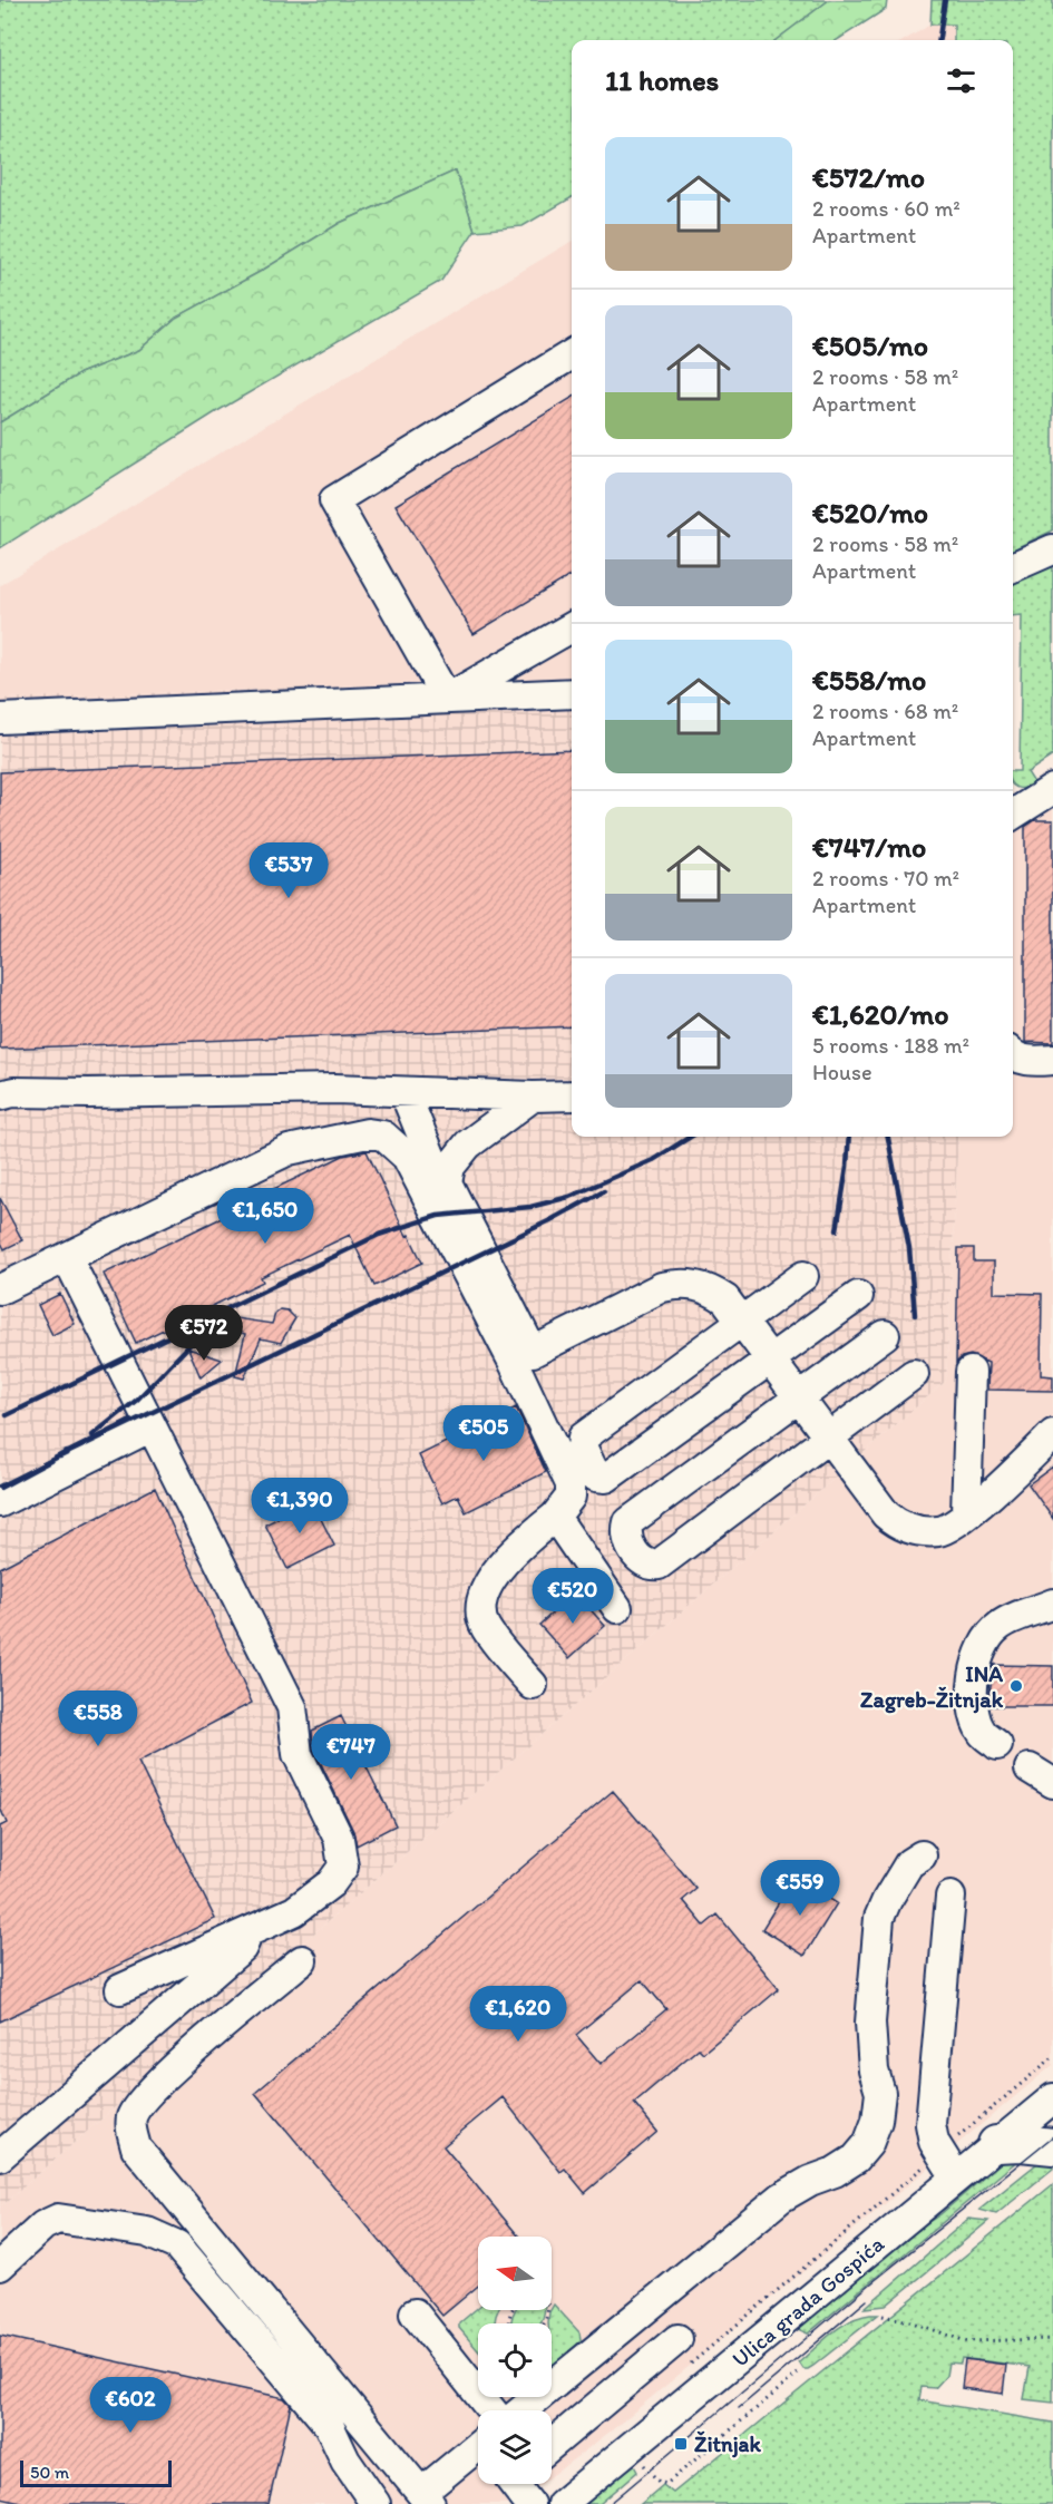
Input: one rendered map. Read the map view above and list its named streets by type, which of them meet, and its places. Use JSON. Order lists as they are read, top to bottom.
{
  "streets": {
    "street": ["Ulica grada Gospića"]
  },
  "places": {
    "other": ["INA Zagreb-Žitnjak"],
    "transit": ["Žitnjak"]
  },
  "scale_bar": "50 m",
  "north": "left",
  "page": {
    "heading": "11 homes",
    "list": [
      {
        "name": "€572/mo",
        "note": "2 rooms · 60 m² · Apartment"
      },
      {
        "name": "€505/mo",
        "note": "2 rooms · 58 m² · Apartment"
      },
      {
        "name": "€520/mo",
        "note": "2 rooms · 58 m² · Apartment"
      },
      {
        "name": "€558/mo",
        "note": "2 rooms · 68 m² · Apartment"
      },
      {
        "name": "€747/mo",
        "note": "2 rooms · 70 m² · Apartment"
      },
      {
        "name": "€1,620/mo",
        "note": "5 rooms · 188 m² · House"
      }
    ],
    "price": [
      "€537",
      "€1,650",
      "€572",
      "€505",
      "€1,390",
      "€520",
      "€558",
      "€747",
      "€559",
      "€1,620",
      "€602"
    ],
    "scale": "50 m"
  }
}
